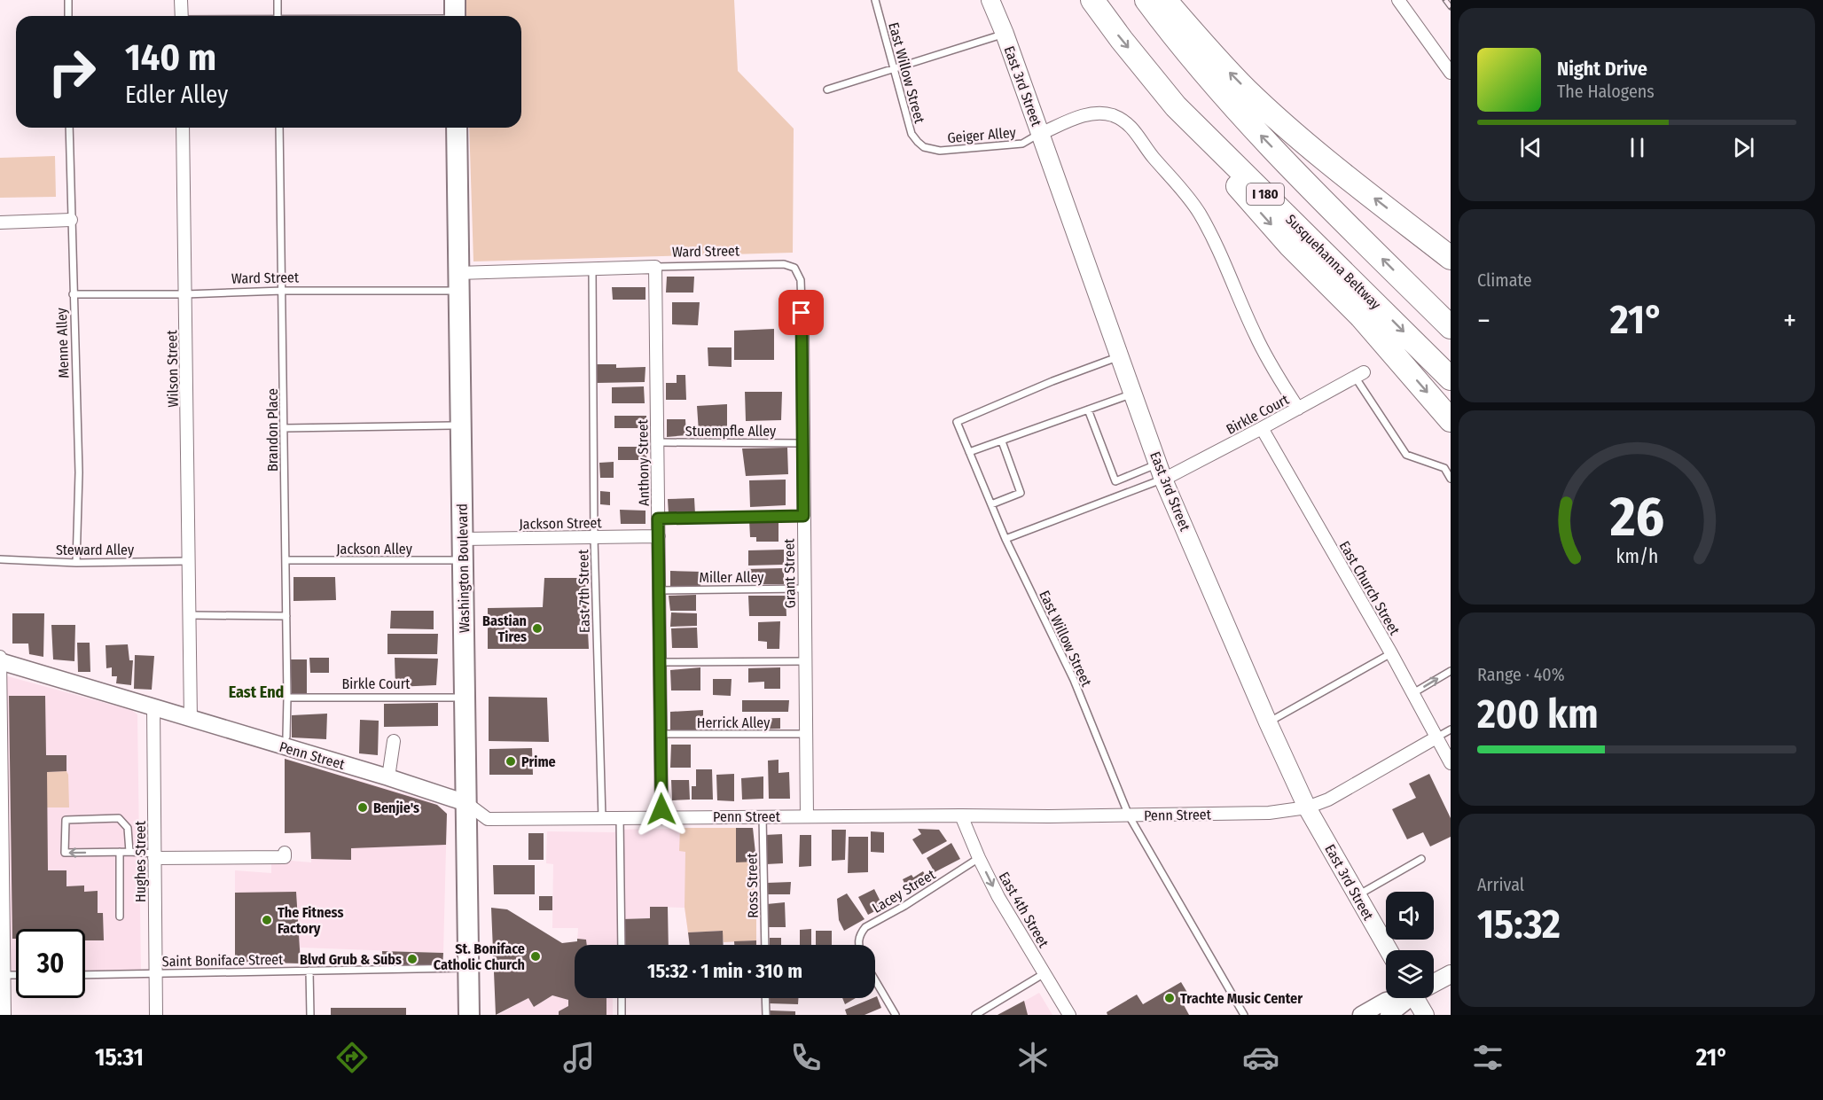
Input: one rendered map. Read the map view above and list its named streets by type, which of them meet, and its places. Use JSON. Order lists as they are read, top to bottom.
{
  "streets": {
    "highway": ["I 180", "Susquehanna Beltway"],
    "main road": ["East 3rd Street", "Washington Boulevard"],
    "street": [
      "Ward Street",
      "Wilson Street",
      "Birkle Court",
      "Anthony Street",
      "Jackson Street",
      "Grant Street",
      "East Church Street",
      "Penn Street",
      "Hughes Street",
      "East 4th Street"
    ],
    "lane": [
      "East Willow Street",
      "Geiger Alley",
      "Menne Alley",
      "Brandon Place",
      "Stuempfle Alley",
      "Jackson Alley",
      "Steward Alley",
      "Miller Alley",
      "East 7th Street",
      "Herrick Alley",
      "Ross Street",
      "Lacey Street",
      "Saint Boniface Street"
    ]
  },
  "crossings": [
    ["East Willow Street", "East 3rd Street"],
    ["East Willow Street", "Geiger Alley"],
    ["East Willow Street", "Penn Street"],
    ["East 3rd Street", "Geiger Alley"],
    ["East 3rd Street", "Birkle Court"],
    ["East 3rd Street", "Penn Street"],
    ["Ward Street", "Menne Alley"],
    ["Ward Street", "Wilson Street"],
    ["Ward Street", "Brandon Place"],
    ["Ward Street", "Anthony Street"],
    ["Ward Street", "Washington Boulevard"],
    ["Ward Street", "Grant Street"],
    ["Ward Street", "East 7th Street"],
    ["Menne Alley", "Steward Alley"],
    ["Wilson Street", "Steward Alley"],
    ["Wilson Street", "Penn Street"],
    ["Birkle Court", "Brandon Place"],
    ["Birkle Court", "Washington Boulevard"],
    ["Birkle Court", "East Church Street"],
    ["Brandon Place", "Jackson Alley"],
    ["Stuempfle Alley", "Anthony Street"],
    ["Stuempfle Alley", "Grant Street"],
    ["Anthony Street", "Jackson Street"],
    ["Anthony Street", "Miller Alley"],
    ["Anthony Street", "Herrick Alley"],
    ["Anthony Street", "Penn Street"],
    ["Jackson Street", "Washington Boulevard"],
    ["Jackson Street", "East 7th Street"],
    ["Jackson Alley", "Washington Boulevard"],
    ["Washington Boulevard", "Penn Street"],
    ["Washington Boulevard", "Saint Boniface Street"],
    ["Grant Street", "Miller Alley"],
    ["Grant Street", "Herrick Alley"],
    ["Grant Street", "Penn Street"],
    ["East Church Street", "Penn Street"],
    ["East 7th Street", "Penn Street"],
    ["Penn Street", "Hughes Street"],
    ["Penn Street", "Ross Street"],
    ["Penn Street", "East 4th Street"],
    ["Hughes Street", "Saint Boniface Street"],
    ["Lacey Street", "East 4th Street"]
  ],
  "one_way": ["East 4th Street"],
  "districts": ["East End"],
  "places": [
    "Bastian Tires",
    "Prime",
    "Benjie's",
    "The Fitness Factory",
    "St. Boniface Catholic Church",
    "Blvd Grub & Subs",
    "Trachte Music Center"
  ],
  "page": {
    "turn": ["140 m", "Edler Alley"],
    "song": ["Night Drive", "The Halogens"],
    "tile": [
      "Climate",
      ["Range · 40%", "200 km"],
      ["Arrival", "15:32"]
    ],
    "heat": ["−", "21°", "+"],
    "limit": "30",
    "trip": "15:32 · 1 min · 310 m",
    "tabs": ["15:31", "21°"],
    "gauge": ["26", "km/h"]
  }
}
